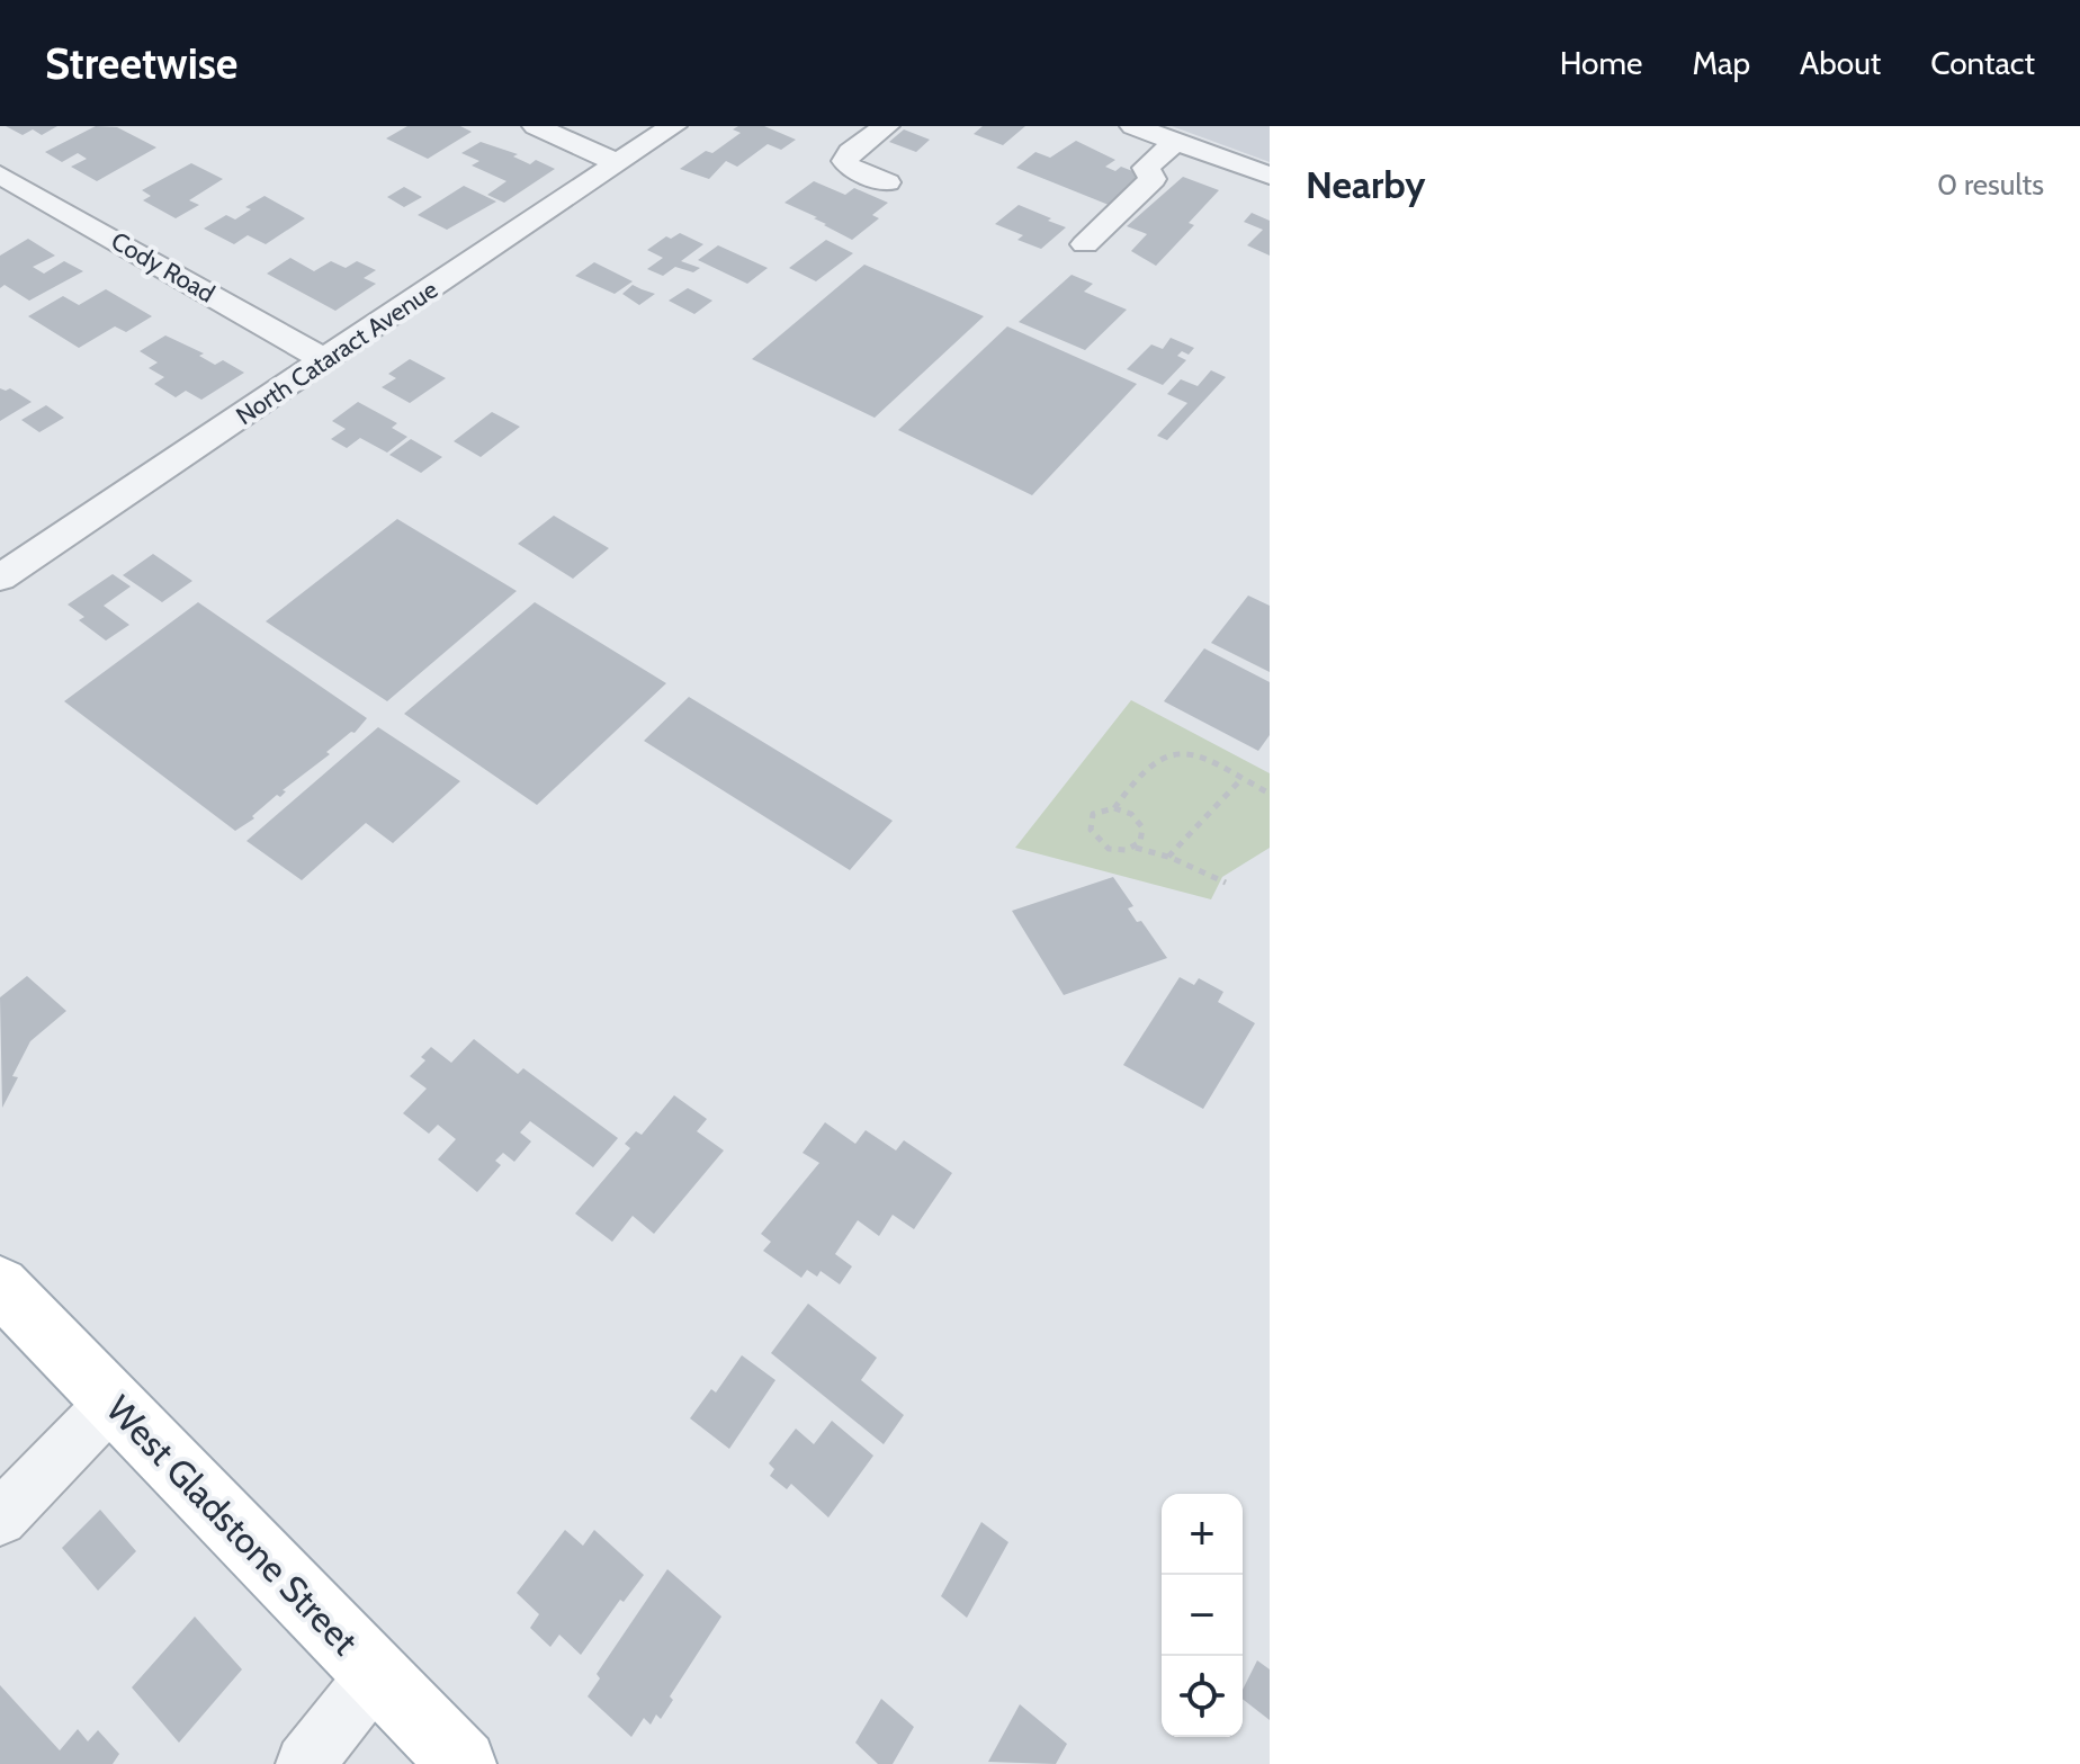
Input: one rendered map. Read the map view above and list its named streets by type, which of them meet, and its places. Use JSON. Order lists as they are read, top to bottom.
{
  "streets": {
    "main road": ["West Gladstone Street"],
    "street": ["Cody Road", "North Cataract Avenue"]
  },
  "crossings": [
    ["Cody Road", "North Cataract Avenue"]
  ],
  "page": {
    "header": "Streetwise",
    "nav": [
      "Home",
      "Map",
      "About",
      "Contact"
    ],
    "heading": ["Nearby", "0 results"],
    "map_buttons": ["+", "−"]
  }
}
